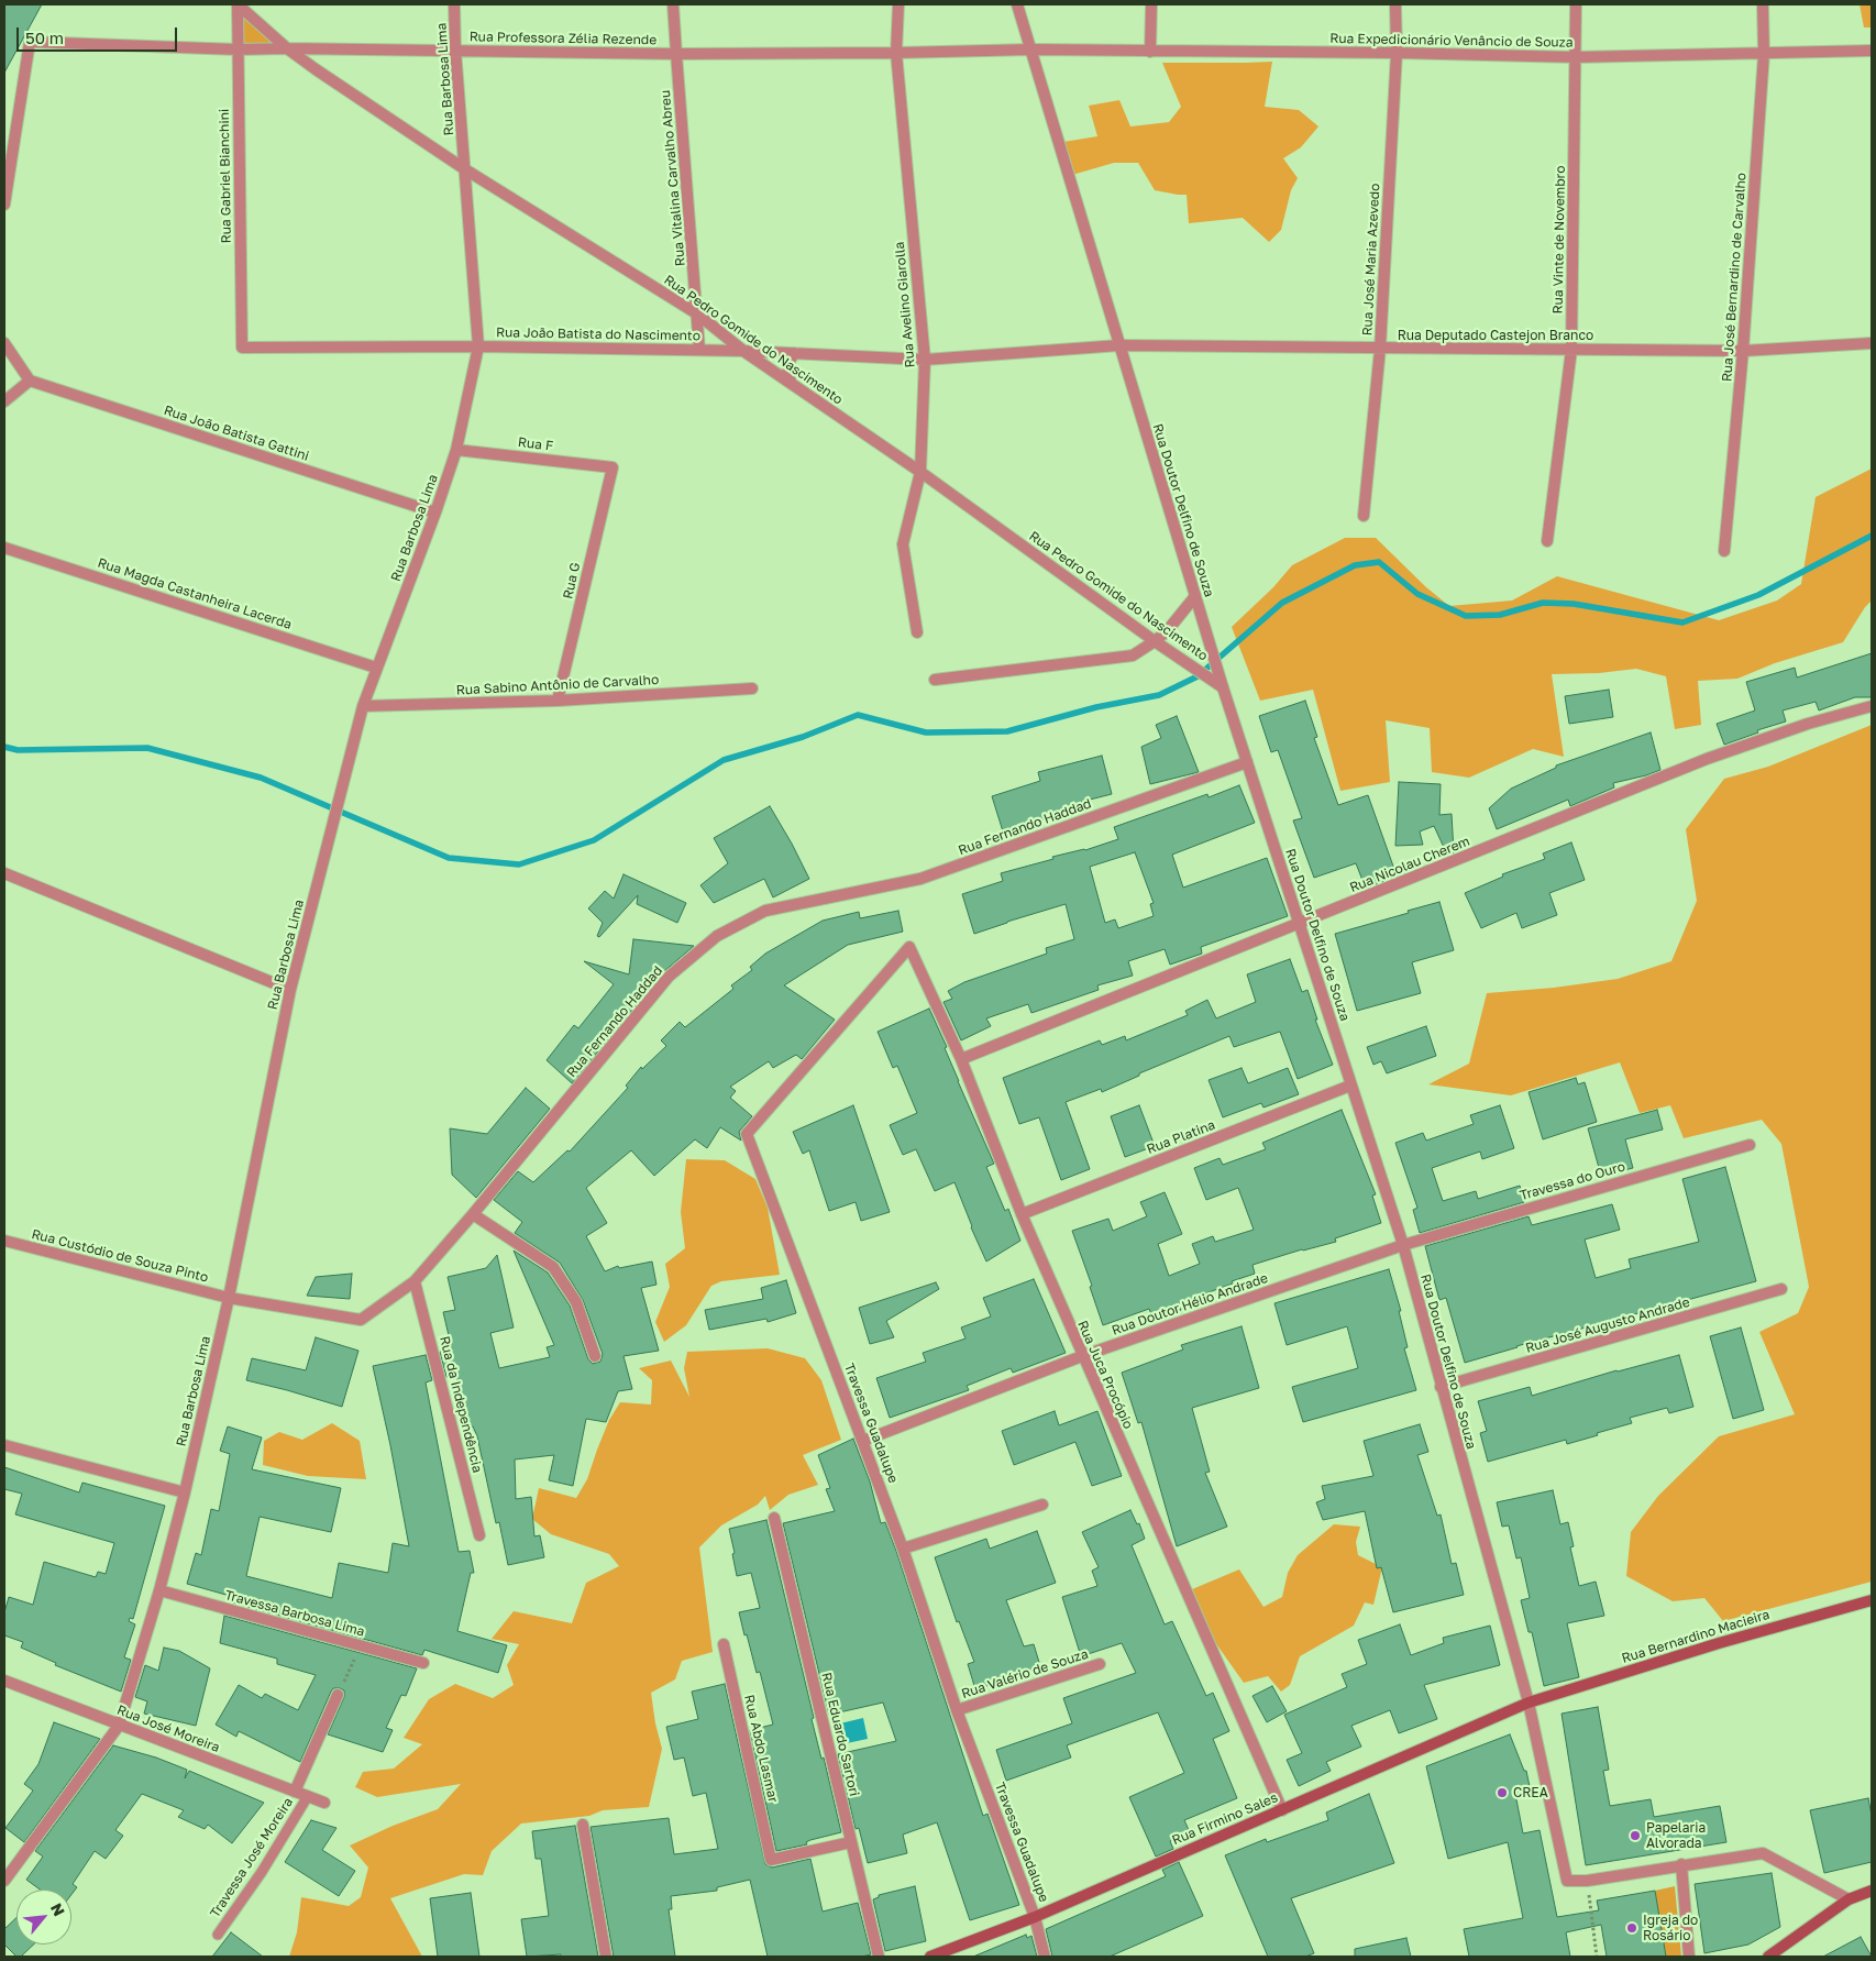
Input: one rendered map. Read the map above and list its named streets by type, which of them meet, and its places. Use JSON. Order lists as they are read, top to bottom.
{
  "streets": {
    "main road": ["Rua Bernardino Macieira", "Rua Firmino Sales"],
    "street": [
      "Rua Professora Zélia Rezende",
      "Rua Expedicionário Venâncio de Souza",
      "Rua Barbosa Lima",
      "Rua Gabriel Bianchini",
      "Rua Vitalina Carvalho Abreu",
      "Rua Vinte de Novembro",
      "Rua José Maria Azevedo",
      "Rua José Bernardino de Carvalho",
      "Rua Avelino Giarolla",
      "Rua João Batista do Nascimento",
      "Rua Deputado Castejon Branco",
      "Rua Pedro Gomide do Nascimento",
      "Rua João Batista Gattini",
      "Rua F",
      "Rua Doutor Delfino de Souza",
      "Rua G",
      "Rua Magda Castanheira Lacerda",
      "Rua Sabino Antônio de Carvalho",
      "Rua Fernando Haddad",
      "Rua Nicolau Cherem",
      "Rua Platina",
      "Travessa do Ouro",
      "Rua Custódio de Souza Pinto",
      "Rua Doutor Hélio Andrade",
      "Rua José Augusto Andrade",
      "Rua Juca Procópio",
      "Rua da Independência",
      "Travessa Guadalupe",
      "Travessa Barbosa Lima",
      "Rua Valério de Souza",
      "Rua José Moreira",
      "Rua Eduardo Sartori",
      "Rua Abdo Lasmar",
      "Travessa José Moreira"
    ]
  },
  "crossings": [
    ["Rua Professora Zélia Rezende", "Rua Expedicionário Venâncio de Souza"],
    ["Rua Professora Zélia Rezende", "Rua Barbosa Lima"],
    ["Rua Professora Zélia Rezende", "Rua Gabriel Bianchini"],
    ["Rua Professora Zélia Rezende", "Rua Vitalina Carvalho Abreu"],
    ["Rua Professora Zélia Rezende", "Rua Avelino Giarolla"],
    ["Rua Professora Zélia Rezende", "Rua Pedro Gomide do Nascimento"],
    ["Rua Professora Zélia Rezende", "Rua Doutor Delfino de Souza"],
    ["Rua Expedicionário Venâncio de Souza", "Rua Vinte de Novembro"],
    ["Rua Expedicionário Venâncio de Souza", "Rua José Maria Azevedo"],
    ["Rua Expedicionário Venâncio de Souza", "Rua José Bernardino de Carvalho"],
    ["Rua Expedicionário Venâncio de Souza", "Rua Doutor Delfino de Souza"],
    ["Rua Barbosa Lima", "Rua João Batista do Nascimento"],
    ["Rua Barbosa Lima", "Rua Pedro Gomide do Nascimento"],
    ["Rua Barbosa Lima", "Rua João Batista Gattini"],
    ["Rua Barbosa Lima", "Rua F"],
    ["Rua Barbosa Lima", "Rua Magda Castanheira Lacerda"],
    ["Rua Barbosa Lima", "Rua Sabino Antônio de Carvalho"],
    ["Rua Barbosa Lima", "Rua Fernando Haddad"],
    ["Rua Barbosa Lima", "Rua Custódio de Souza Pinto"],
    ["Rua Barbosa Lima", "Travessa Barbosa Lima"],
    ["Rua Barbosa Lima", "Rua José Moreira"],
    ["Rua Gabriel Bianchini", "Rua João Batista do Nascimento"],
    ["Rua Gabriel Bianchini", "Rua Pedro Gomide do Nascimento"],
    ["Rua Vitalina Carvalho Abreu", "Rua João Batista do Nascimento"],
    ["Rua Vitalina Carvalho Abreu", "Rua Pedro Gomide do Nascimento"],
    ["Rua Vinte de Novembro", "Rua Deputado Castejon Branco"],
    ["Rua José Maria Azevedo", "Rua Deputado Castejon Branco"],
    ["Rua José Bernardino de Carvalho", "Rua Deputado Castejon Branco"],
    ["Rua Avelino Giarolla", "Rua João Batista do Nascimento"],
    ["Rua Avelino Giarolla", "Rua Pedro Gomide do Nascimento"],
    ["Rua João Batista do Nascimento", "Rua Deputado Castejon Branco"],
    ["Rua João Batista do Nascimento", "Rua Pedro Gomide do Nascimento"],
    ["Rua João Batista do Nascimento", "Rua Doutor Delfino de Souza"],
    ["Rua Deputado Castejon Branco", "Rua Doutor Delfino de Souza"],
    ["Rua Pedro Gomide do Nascimento", "Rua Doutor Delfino de Souza"],
    ["Rua F", "Rua G"],
    ["Rua Doutor Delfino de Souza", "Rua Fernando Haddad"],
    ["Rua Doutor Delfino de Souza", "Rua Nicolau Cherem"],
    ["Rua Doutor Delfino de Souza", "Rua Platina"],
    ["Rua Doutor Delfino de Souza", "Travessa do Ouro"],
    ["Rua Doutor Delfino de Souza", "Rua Doutor Hélio Andrade"],
    ["Rua Doutor Delfino de Souza", "Rua José Augusto Andrade"],
    ["Rua Doutor Delfino de Souza", "Rua Bernardino Macieira"],
    ["Rua Doutor Delfino de Souza", "Rua Firmino Sales"],
    ["Rua G", "Rua Sabino Antônio de Carvalho"],
    ["Rua Fernando Haddad", "Rua Custódio de Souza Pinto"],
    ["Rua Fernando Haddad", "Rua da Independência"],
    ["Rua Nicolau Cherem", "Rua Juca Procópio"],
    ["Rua Platina", "Rua Juca Procópio"],
    ["Travessa do Ouro", "Rua Doutor Hélio Andrade"],
    ["Rua Doutor Hélio Andrade", "Rua Juca Procópio"],
    ["Rua Doutor Hélio Andrade", "Travessa Guadalupe"],
    ["Rua Juca Procópio", "Travessa Guadalupe"],
    ["Rua Juca Procópio", "Rua Firmino Sales"],
    ["Travessa Guadalupe", "Rua Valério de Souza"],
    ["Travessa Guadalupe", "Rua Firmino Sales"],
    ["Rua Bernardino Macieira", "Rua Firmino Sales"],
    ["Rua José Moreira", "Travessa José Moreira"],
    ["Rua Eduardo Sartori", "Rua Abdo Lasmar"]
  ],
  "places": ["CREA", "Papelaria Alvorada", "Igreja do Rosário"],
  "scale_bar": "50 m",
  "north": "top right"
}
